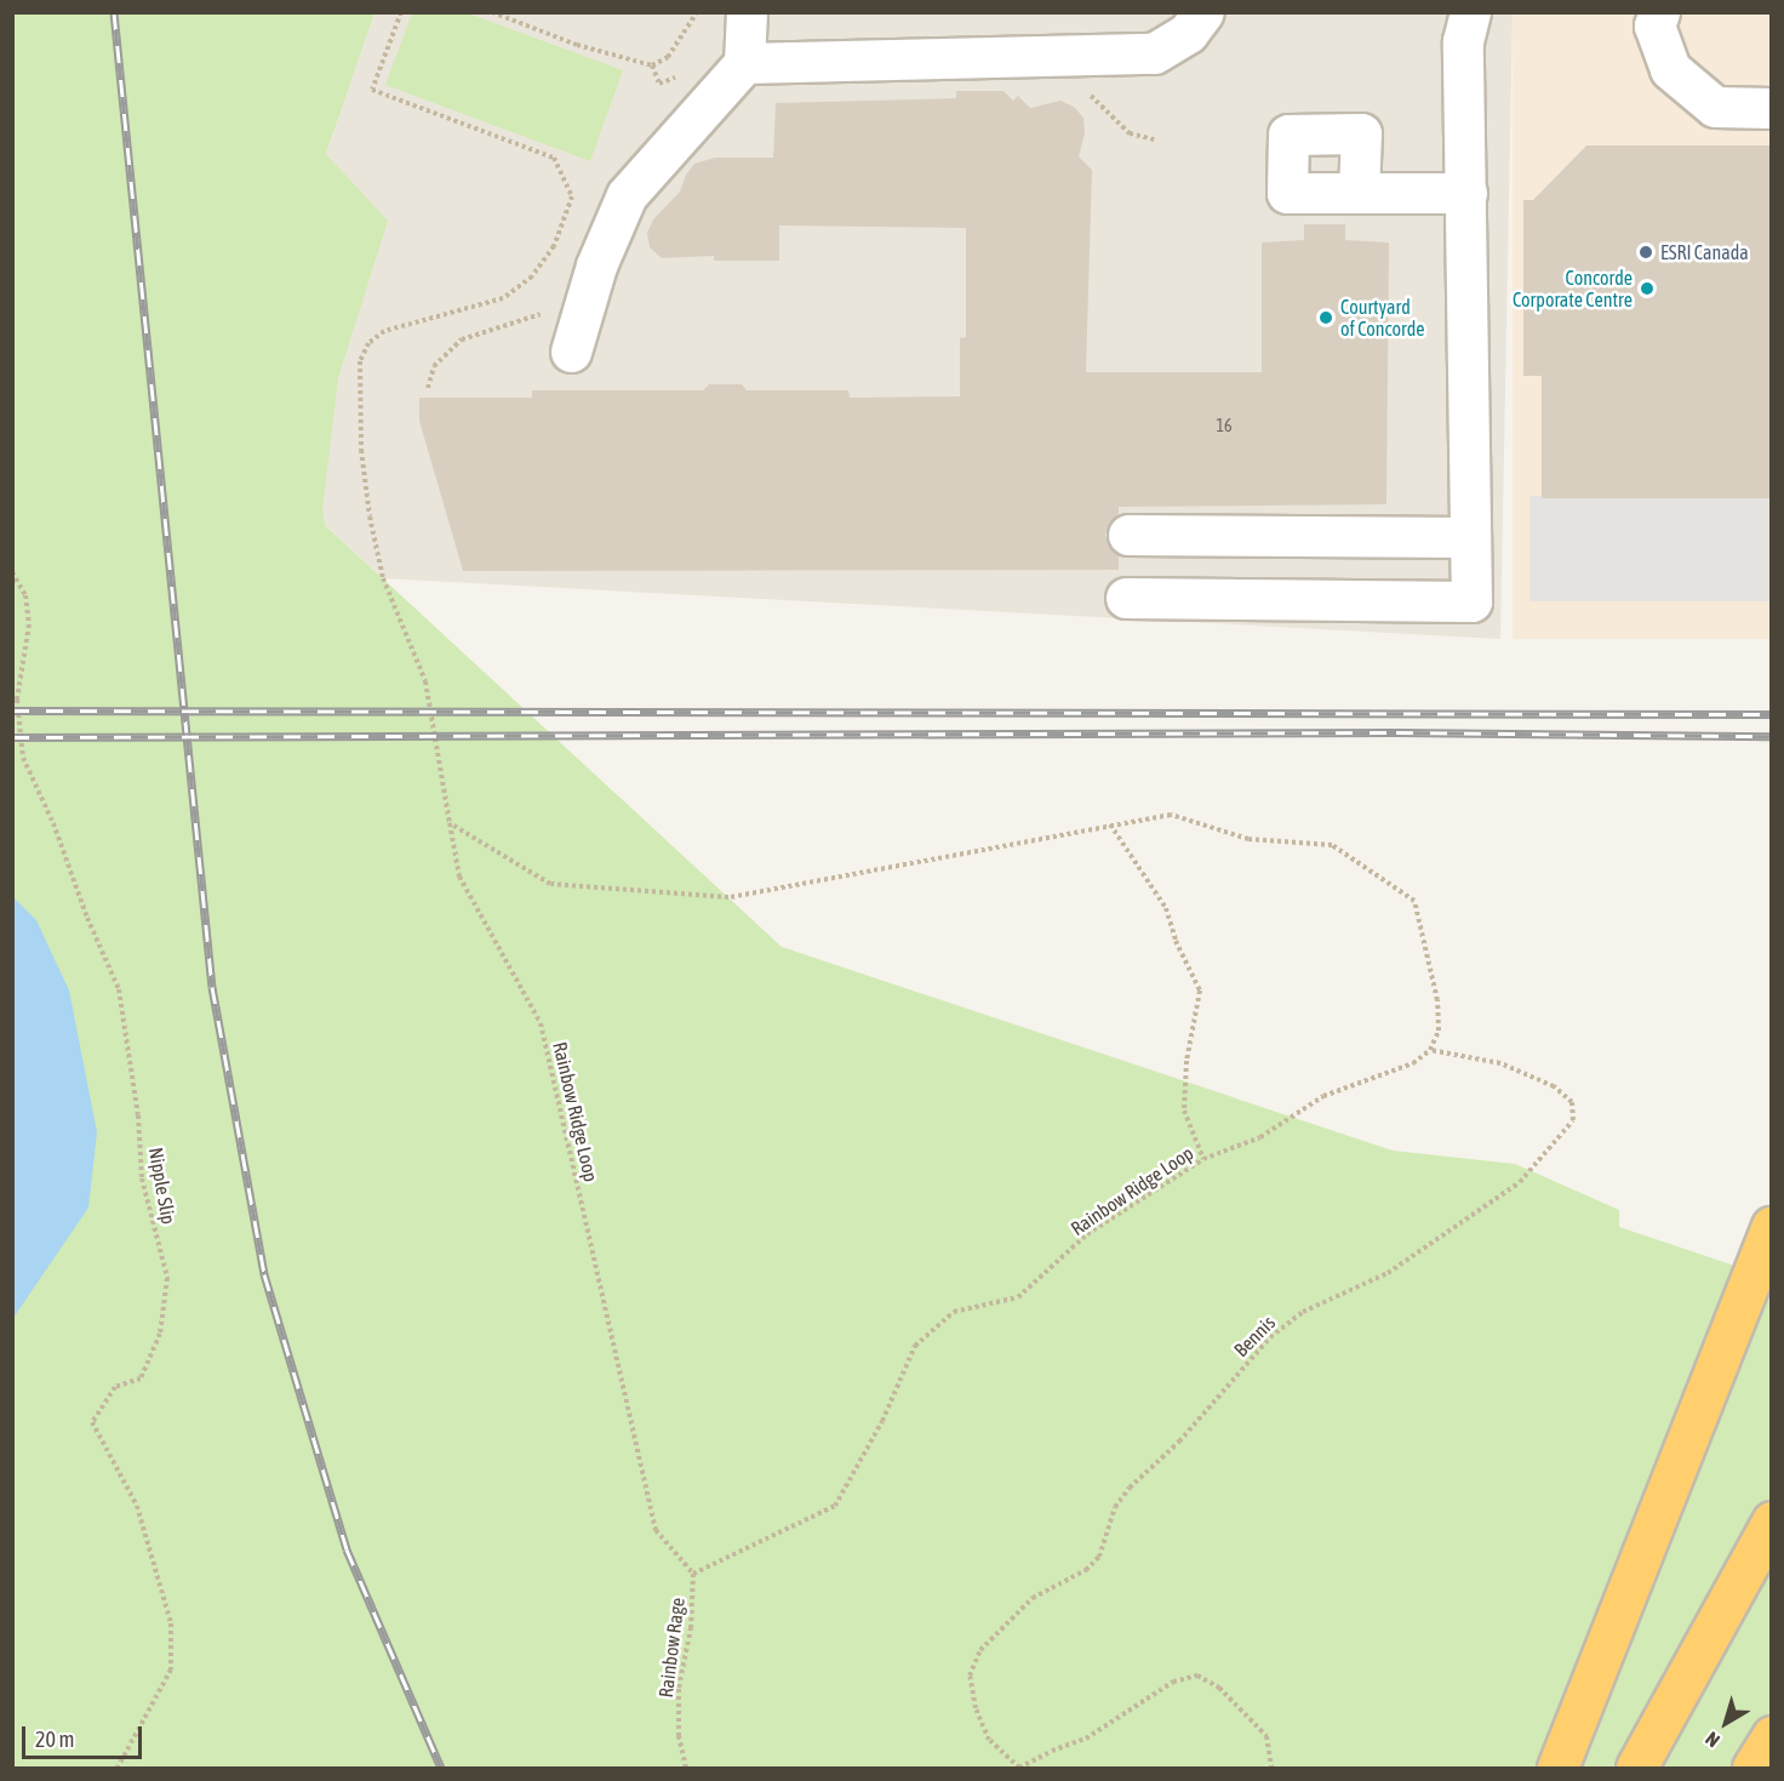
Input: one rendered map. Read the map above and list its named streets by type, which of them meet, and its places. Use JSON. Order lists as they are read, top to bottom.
{
  "streets": {
    "path": [
      "Rainbow Ridge Loop",
      "Nipple Slip",
      "Bennis",
      "Rainbow Rage"
    ]
  },
  "crossings": [
    ["Rainbow Ridge Loop", "Bennis"],
    ["Rainbow Ridge Loop", "Rainbow Rage"]
  ],
  "places": ["ESRI Canada", "Concorde Corporate Centre", "Courtyard of Concorde"],
  "house_numbers": ["16"],
  "scale_bar": "20 m",
  "north": "bottom left"
}
